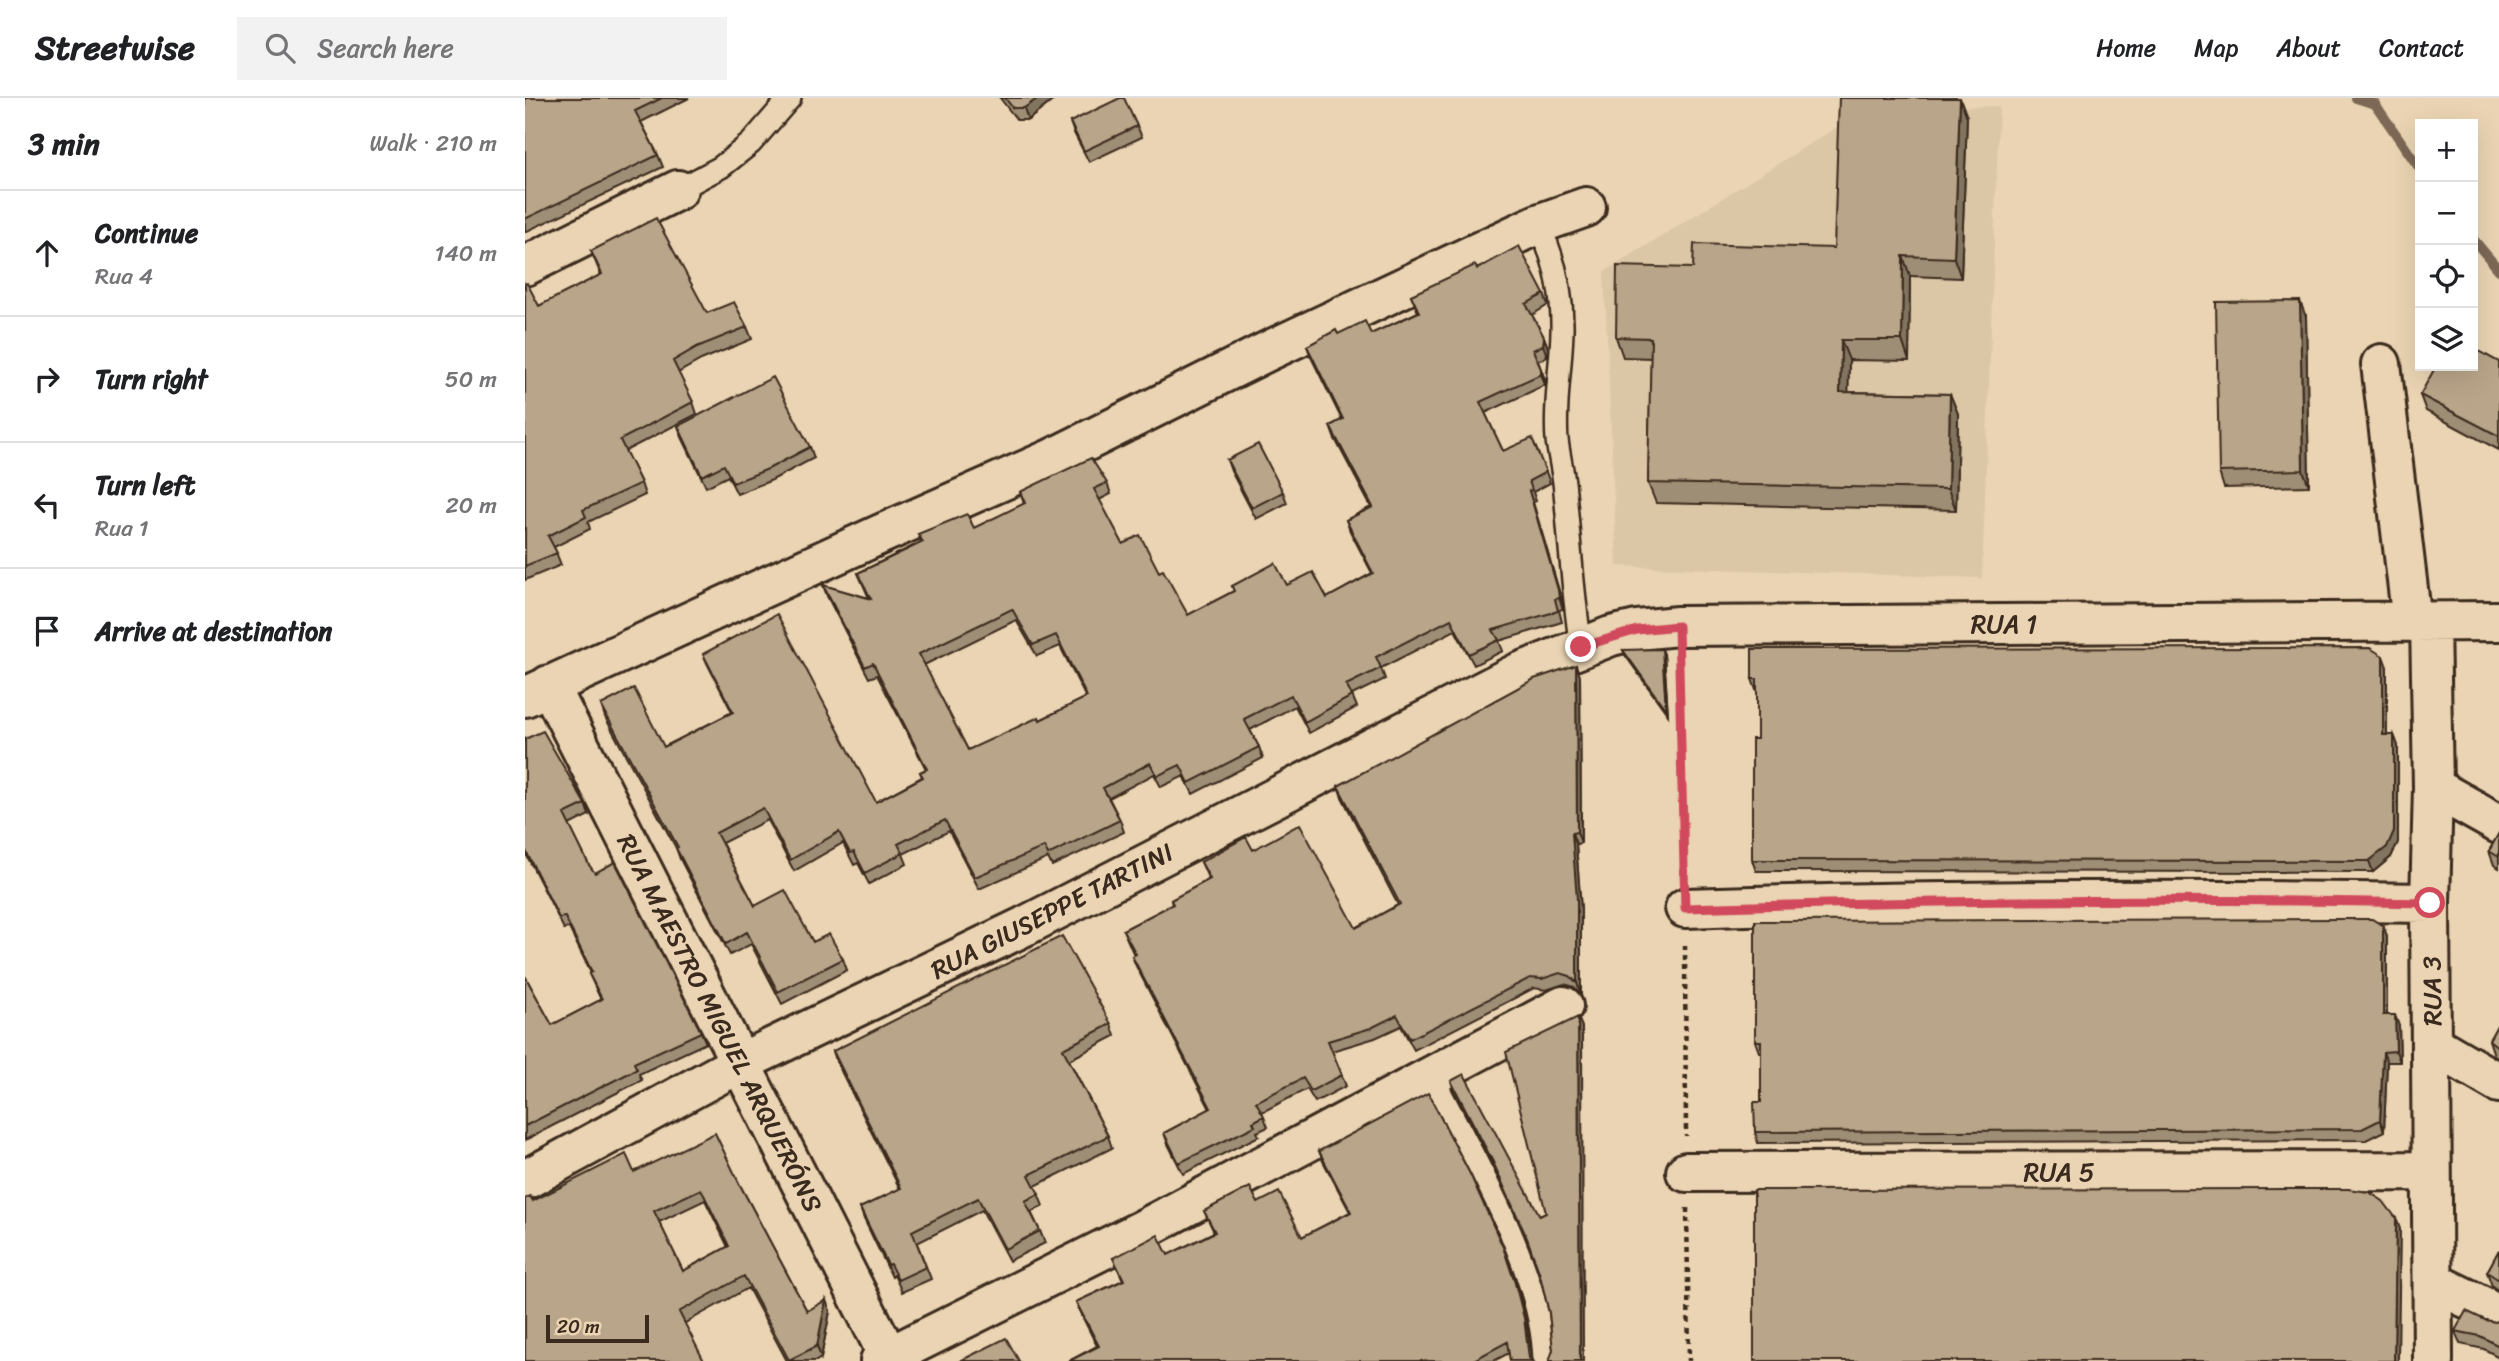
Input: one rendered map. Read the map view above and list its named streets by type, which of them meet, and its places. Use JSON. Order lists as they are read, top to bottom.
{
  "streets": {
    "street": [
      "RUA 1",
      "RUA GIUSEPPE TARTINI",
      "RUA 3",
      "RUA MAESTRO MIGUEL ARQUERÓNS",
      "RUA 5"
    ]
  },
  "crossings": [
    ["RUA 1", "RUA GIUSEPPE TARTINI"],
    ["RUA 1", "RUA 3"],
    ["RUA GIUSEPPE TARTINI", "RUA MAESTRO MIGUEL ARQUERÓNS"],
    ["RUA 3", "RUA 5"]
  ],
  "scale_bar": "20 m",
  "page": {
    "header": "Streetwise",
    "search": "Search here",
    "nav": [
      "Home",
      "Map",
      "About",
      "Contact"
    ],
    "heading": ["3 min", "Walk · 210 m"],
    "map_buttons": ["+", "−"],
    "list": [
      ["Continue", "Rua 4", "140 m"],
      ["Turn right", "50 m"],
      ["Turn left", "Rua 1", "20 m"],
      "Arrive at destination"
    ],
    "scale": "20 m"
  }
}
